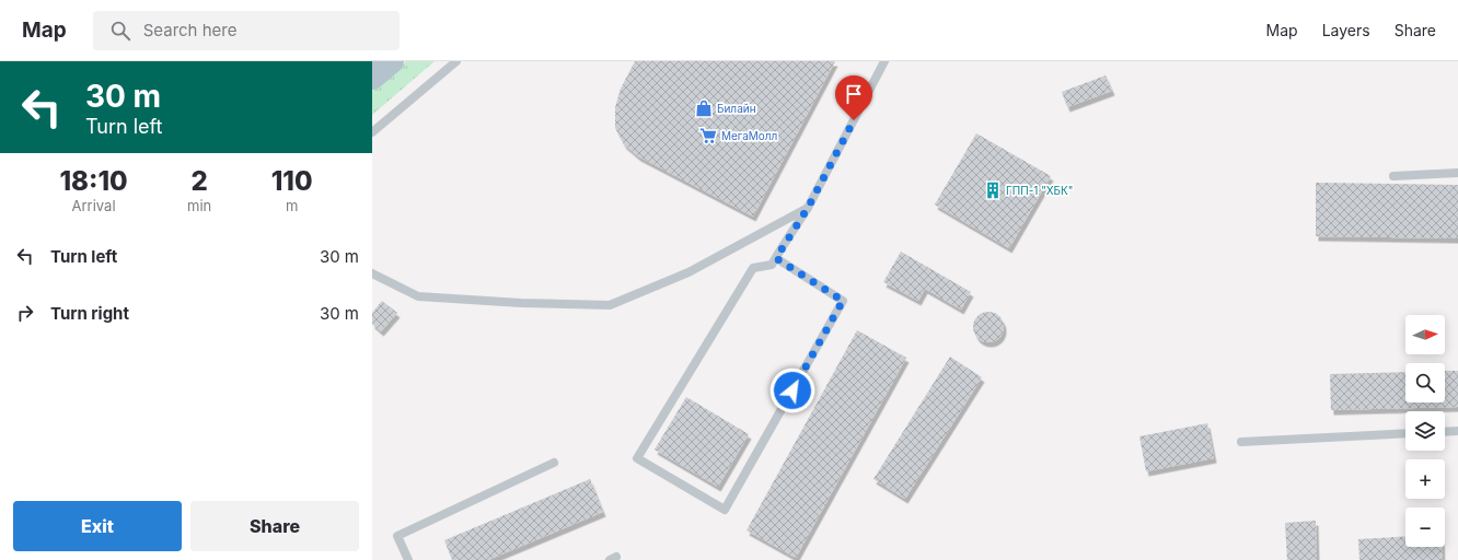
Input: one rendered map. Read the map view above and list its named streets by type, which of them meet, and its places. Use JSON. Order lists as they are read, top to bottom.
{
  "places": {
    "shop": ["Билайн"],
    "supermarket": ["МегаМолл"],
    "building": ["ГПП-1 \"ХБК\""]
  },
  "north": "right",
  "page": {
    "header": "Map",
    "search": "Search here",
    "nav": ["Map", "Layers", "Share"],
    "turn": ["30 m", "Turn left"],
    "eta": [
      "18:10",
      "Arrival",
      "2",
      "min",
      "110",
      "m"
    ],
    "list": [
      {
        "name": "Turn left",
        "value": "30 m"
      },
      {
        "name": "Turn right",
        "value": "30 m"
      }
    ],
    "map_buttons": ["+", "−"],
    "buttons": ["Exit", "Share"]
  }
}
